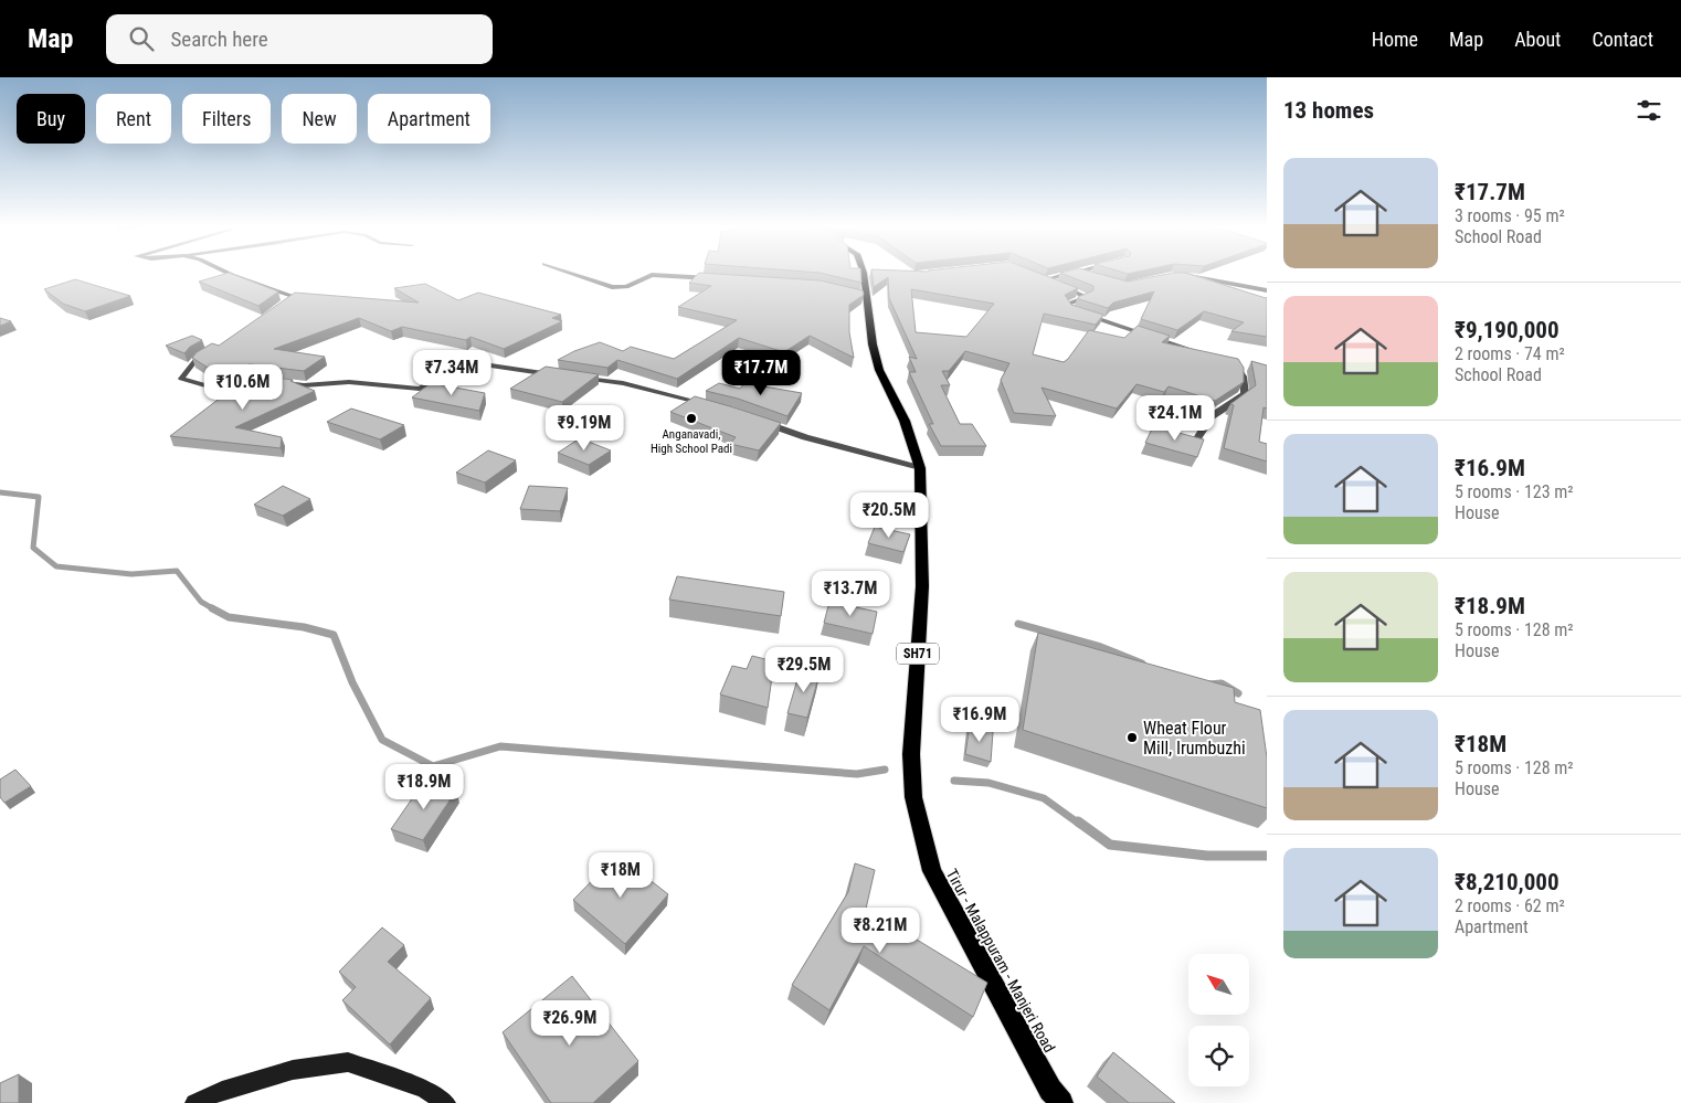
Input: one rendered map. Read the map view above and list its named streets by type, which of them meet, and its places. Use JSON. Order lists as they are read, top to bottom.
{
  "streets": {
    "main road": ["SH71", "Tirur - Malappuram - Manjeri Road"]
  },
  "places": ["Anganavadi, High School Padi", "Wheat Flour Mill, Irumbuzhi"],
  "north": "top left",
  "page": {
    "header": "Map",
    "search": "Search here",
    "nav": [
      "Home",
      "Map",
      "About",
      "Contact"
    ],
    "heading": "13 homes",
    "chip": [
      "Buy",
      "Rent",
      "Filters",
      "New",
      "Apartment"
    ],
    "list": [
      {
        "name": "₹17.7M",
        "note": "3 rooms · 95 m² · School Road"
      },
      {
        "name": "₹9,190,000",
        "note": "2 rooms · 74 m² · School Road"
      },
      {
        "name": "₹16.9M",
        "note": "5 rooms · 123 m² · House"
      },
      {
        "name": "₹18.9M",
        "note": "5 rooms · 128 m² · House"
      },
      {
        "name": "₹18M",
        "note": "5 rooms · 128 m² · House"
      },
      {
        "name": "₹8,210,000",
        "note": "2 rooms · 62 m² · Apartment"
      }
    ],
    "price": [
      "₹7.34M",
      "₹17.7M",
      "₹10.6M",
      "₹24.1M",
      "₹9.19M",
      "₹20.5M",
      "₹13.7M",
      "₹29.5M",
      "₹16.9M",
      "₹18.9M",
      "₹18M",
      "₹8.21M",
      "₹26.9M"
    ]
  }
}
